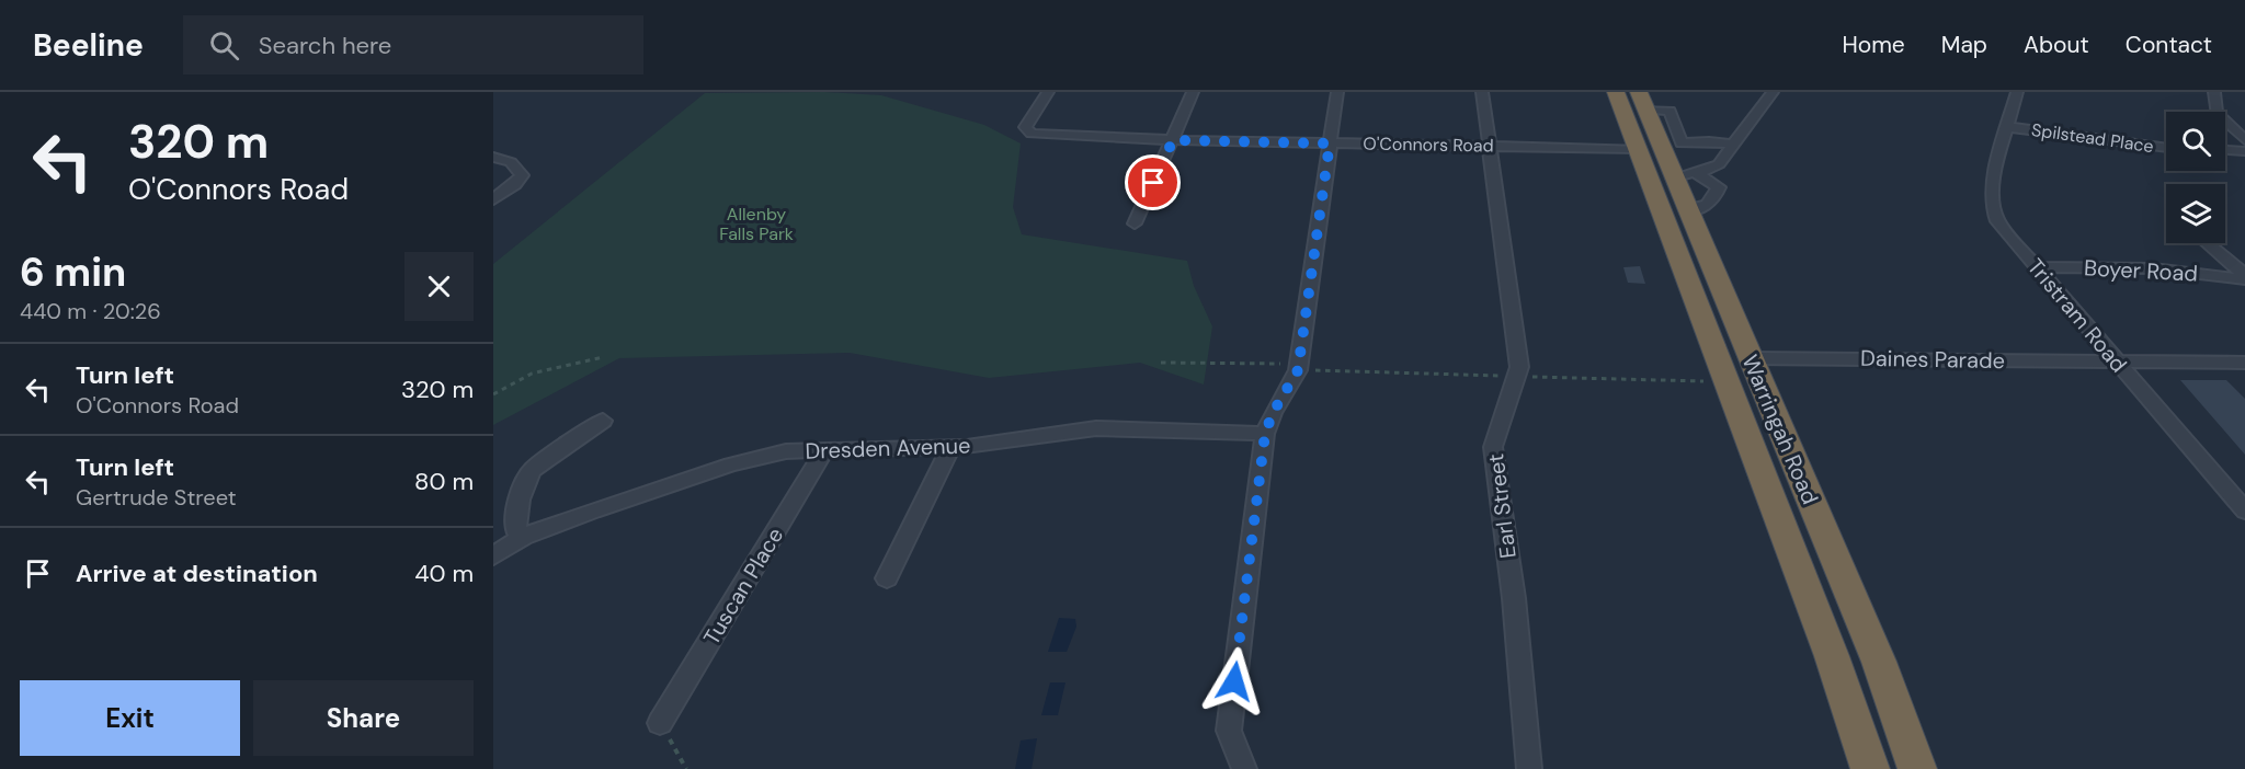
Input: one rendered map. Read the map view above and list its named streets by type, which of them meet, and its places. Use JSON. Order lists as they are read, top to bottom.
{
  "streets": {
    "highway": ["Warringah Road"],
    "street": [
      "Spilstead Place",
      "O'Connors Road",
      "Boyer Road",
      "Tristram Road",
      "Daines Parade",
      "Dresden Avenue",
      "Earl Street",
      "Tuscan Place"
    ]
  },
  "crossings": [
    ["Spilstead Place", "Tristram Road"],
    ["O'Connors Road", "Warringah Road"],
    ["O'Connors Road", "Earl Street"],
    ["Boyer Road", "Tristram Road"],
    ["Tristram Road", "Daines Parade"],
    ["Daines Parade", "Warringah Road"],
    ["Dresden Avenue", "Tuscan Place"]
  ],
  "parks": ["Allenby Falls Park"],
  "page": {
    "header": "Beeline",
    "search": "Search here",
    "nav": [
      "Home",
      "Map",
      "About",
      "Contact"
    ],
    "turn": ["320 m", "O'Connors Road"],
    "heading": ["6 min", "440 m · 20:26"],
    "list": [
      {
        "name": "Turn left",
        "note": "O'Connors Road",
        "value": "320 m"
      },
      {
        "name": "Turn left",
        "note": "Gertrude Street",
        "value": "80 m"
      },
      {
        "name": "Arrive at destination",
        "value": "40 m"
      }
    ],
    "buttons": ["Exit", "Share"]
  }
}
